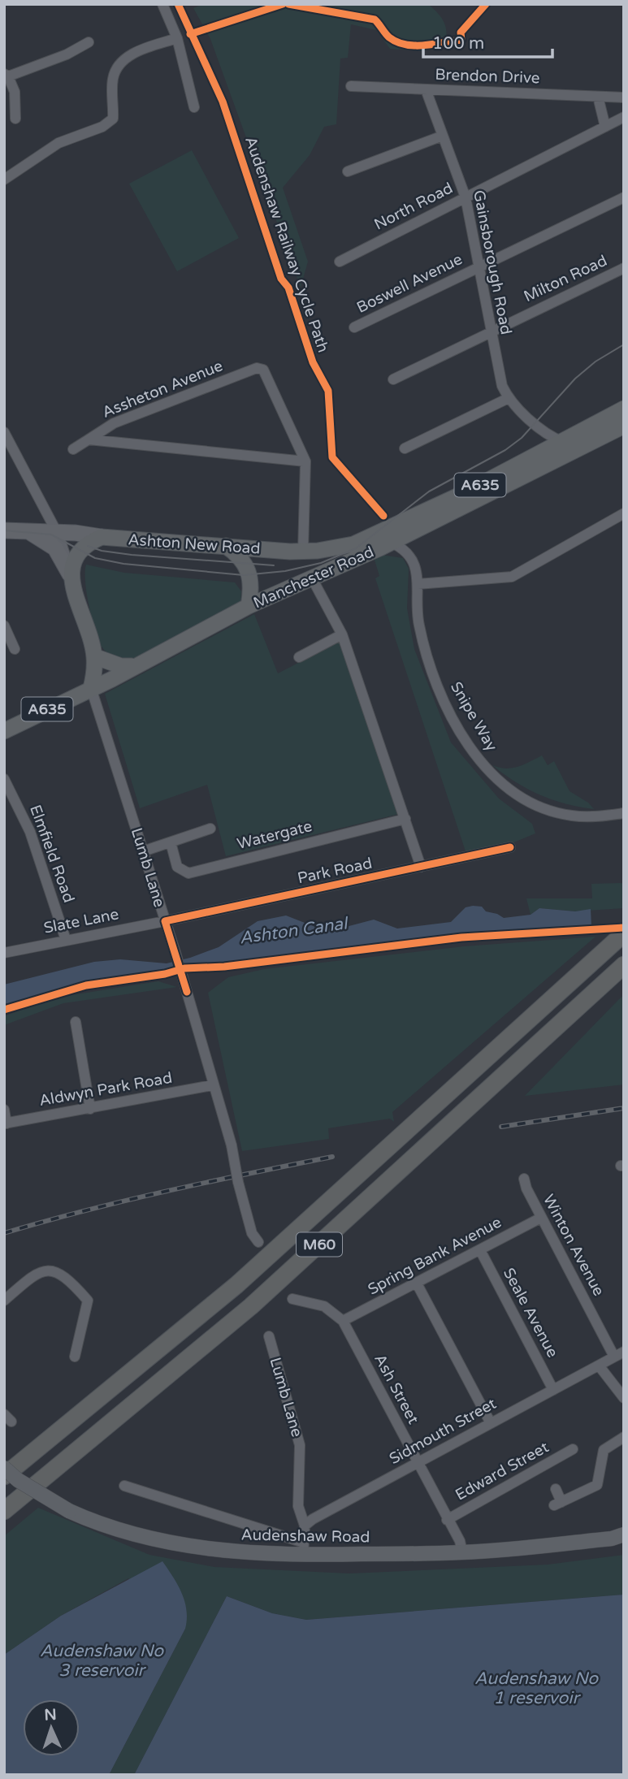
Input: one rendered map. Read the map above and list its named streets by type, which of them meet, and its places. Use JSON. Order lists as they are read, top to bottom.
{
  "streets": {
    "highway": [
      "A635",
      "Ashton New Road",
      "Manchester Road",
      "Lumb Lane",
      "M60"
    ],
    "main road": ["Audenshaw Road"],
    "street": [
      "Brendon Drive",
      "North Road",
      "Gainsborough Road",
      "Milton Road",
      "Boswell Avenue",
      "Assheton Avenue",
      "Snipe Way",
      "Watergate",
      "Elmfield Road",
      "Park Road",
      "Slate Lane",
      "Aldwyn Park Road",
      "Winton Avenue",
      "Spring Bank Avenue",
      "Seale Avenue",
      "Ash Street",
      "Sidmouth Street",
      "Edward Street"
    ],
    "cycle path": ["Audenshaw Railway Cycle Path"]
  },
  "crossings": [
    ["Brendon Drive", "Gainsborough Road"],
    ["North Road", "Gainsborough Road"],
    ["Gainsborough Road", "Milton Road"],
    ["Gainsborough Road", "Boswell Avenue"],
    ["Gainsborough Road", "Manchester Road"],
    ["Assheton Avenue", "Ashton New Road"],
    ["Ashton New Road", "Manchester Road"],
    ["Ashton New Road", "Lumb Lane"],
    ["Manchester Road", "Snipe Way"],
    ["Manchester Road", "Lumb Lane"],
    ["Elmfield Road", "Slate Lane"],
    ["Lumb Lane", "Park Road"],
    ["Lumb Lane", "Slate Lane"],
    ["Lumb Lane", "Aldwyn Park Road"],
    ["Lumb Lane", "Sidmouth Street"],
    ["Park Road", "Slate Lane"],
    ["Winton Avenue", "Spring Bank Avenue"],
    ["Winton Avenue", "Sidmouth Street"],
    ["Spring Bank Avenue", "Seale Avenue"],
    ["Spring Bank Avenue", "Ash Street"],
    ["Seale Avenue", "Sidmouth Street"],
    ["Ash Street", "Sidmouth Street"],
    ["Ash Street", "Edward Street"],
    ["Ash Street", "Audenshaw Road"]
  ],
  "water": ["Ashton Canal", "Audenshaw No 3 reservoir", "Audenshaw No 1 reservoir"],
  "scale_bar": "100 m",
  "north": "top"
}
